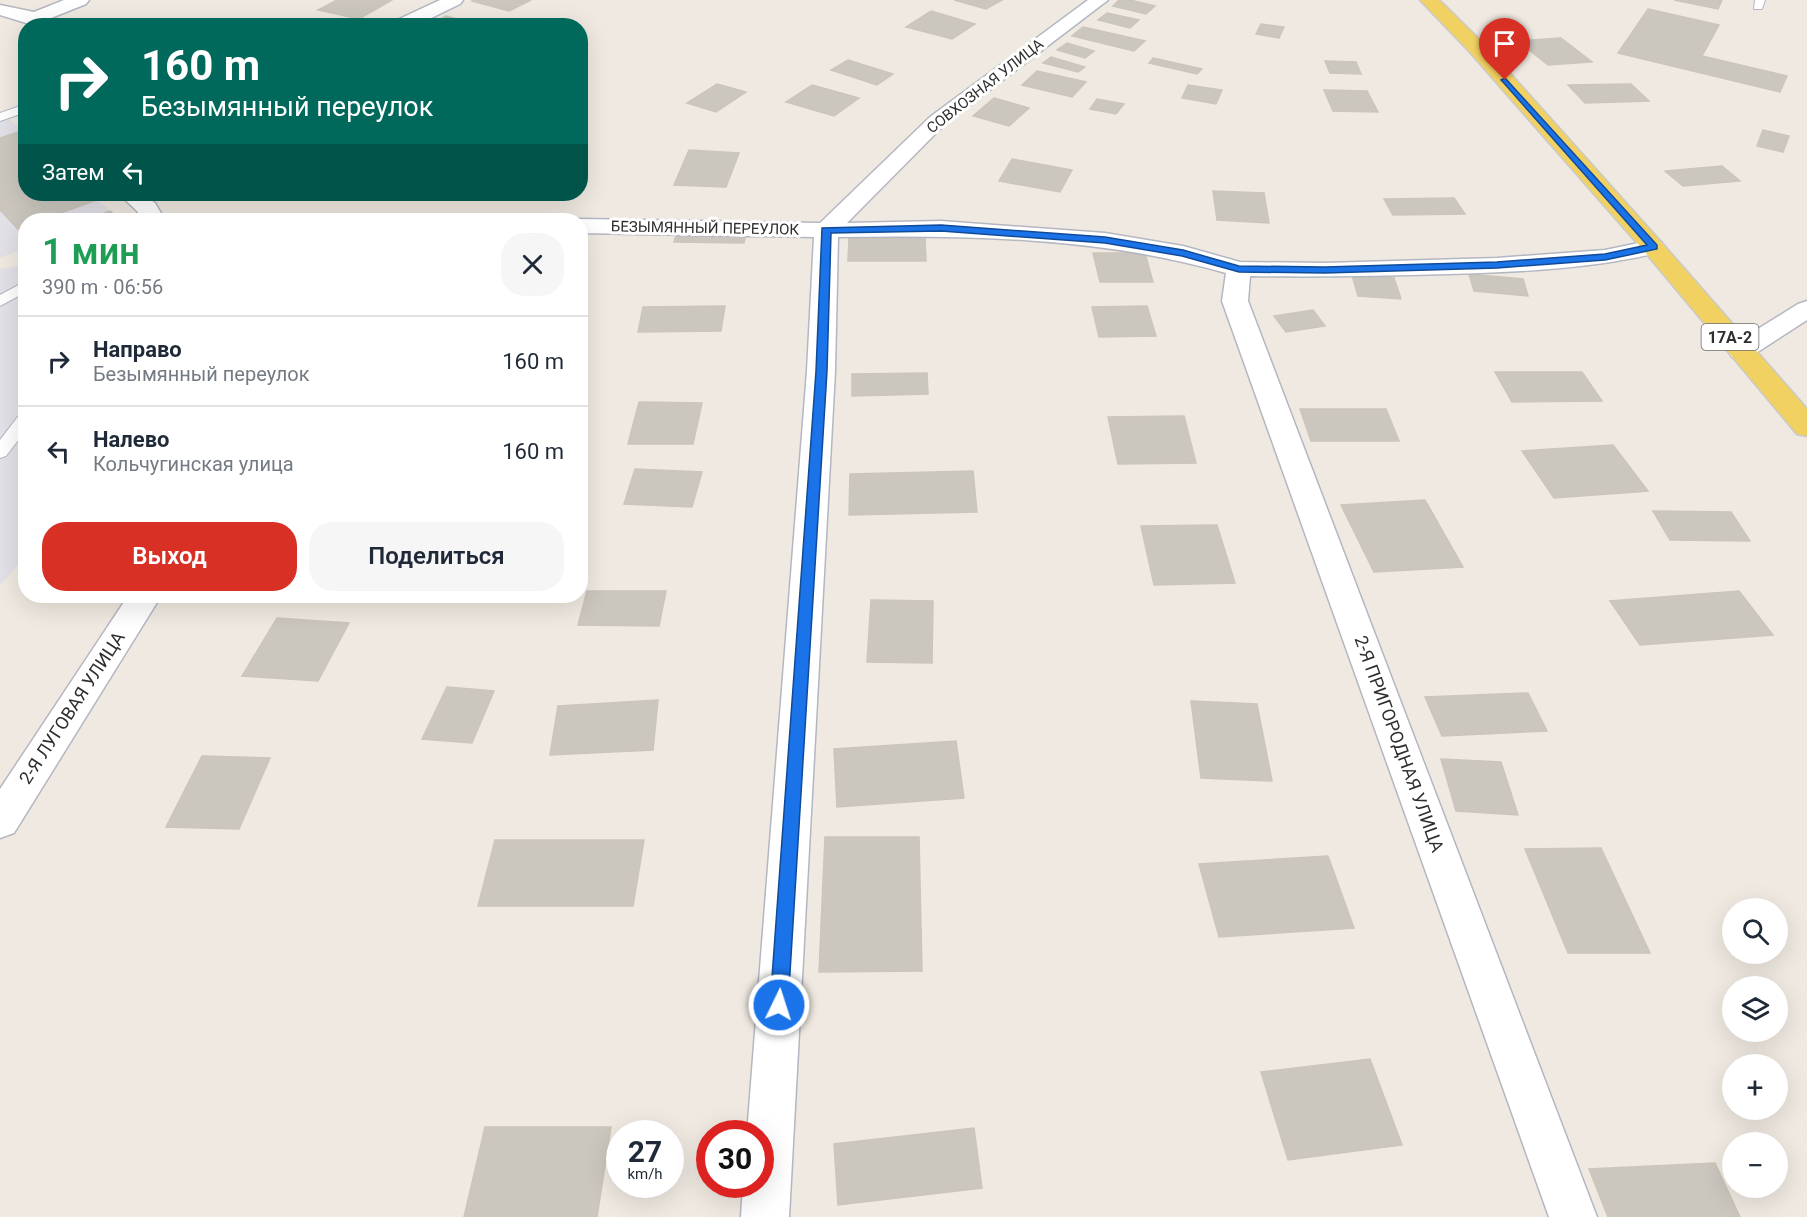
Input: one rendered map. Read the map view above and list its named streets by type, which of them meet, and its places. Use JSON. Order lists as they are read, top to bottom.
{
  "streets": {
    "main road": ["17А-2"],
    "street": [
      "СОВХОЗНАЯ УЛИЦА",
      "БЕЗЫМЯННЫЙ ПЕРЕУЛОК",
      "2-Я ЛУГОВАЯ УЛИЦА",
      "2-Я ПРИГОРОДНАЯ УЛИЦА"
    ]
  },
  "crossings": [
    ["СОВХОЗНАЯ УЛИЦА", "БЕЗЫМЯННЫЙ ПЕРЕУЛОК"],
    ["БЕЗЫМЯННЫЙ ПЕРЕУЛОК", "17А-2"],
    ["БЕЗЫМЯННЫЙ ПЕРЕУЛОК", "2-Я ПРИГОРОДНАЯ УЛИЦА"]
  ],
  "page": {
    "turn": ["160 m", "Безымянный переулок"],
    "then": "Затем",
    "heading": ["1 мин", "390 m · 06:56"],
    "list": [
      {
        "name": "Направо",
        "note": "Безымянный переулок",
        "value": "160 m"
      },
      {
        "name": "Налево",
        "note": "Кольчугинская улица",
        "value": "160 m"
      }
    ],
    "buttons": ["Выход", "Поделиться"],
    "map_buttons": ["+", "−"],
    "speed": "27 km/h",
    "limit": "30"
  }
}
